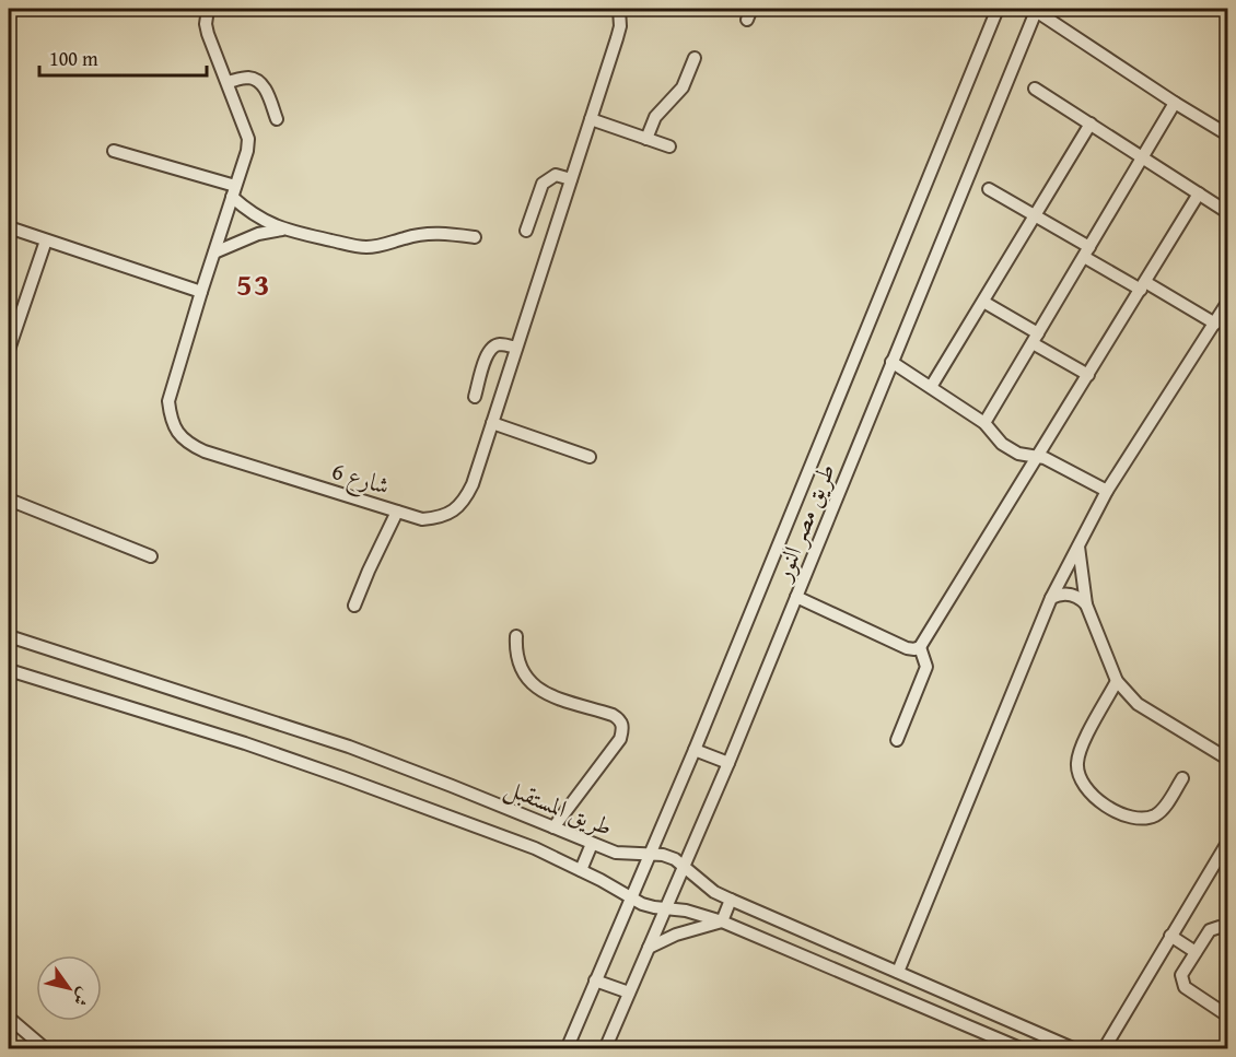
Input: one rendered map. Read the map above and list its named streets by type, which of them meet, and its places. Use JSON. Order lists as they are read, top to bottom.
{
  "streets": {
    "street": ["شارع 6", "طريق مصر النور", "طريق المستقبل"]
  },
  "crossings": [
    ["طريق مصر النور", "طريق المستقبل"]
  ],
  "districts": ["53"],
  "scale_bar": "100 m",
  "north": "bottom right"
}
